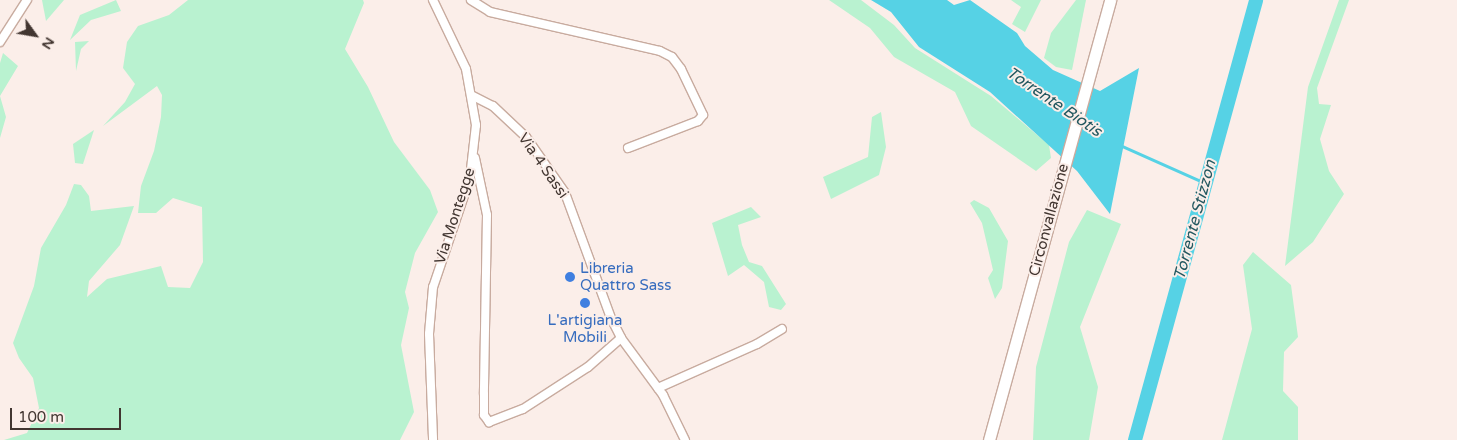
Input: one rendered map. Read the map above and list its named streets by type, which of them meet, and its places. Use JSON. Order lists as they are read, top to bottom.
{
  "streets": {
    "highway": ["Circonvallazione"],
    "street": ["Via 4 Sassi", "Via Montegge"]
  },
  "crossings": [
    ["Via 4 Sassi", "Via Montegge"]
  ],
  "water": ["Torrente Biotis", "Torrente Stizzon"],
  "places": ["Libreria Quattro Sass", "L'artigiana Mobili"],
  "scale_bar": "100 m",
  "north": "bottom right"
}
